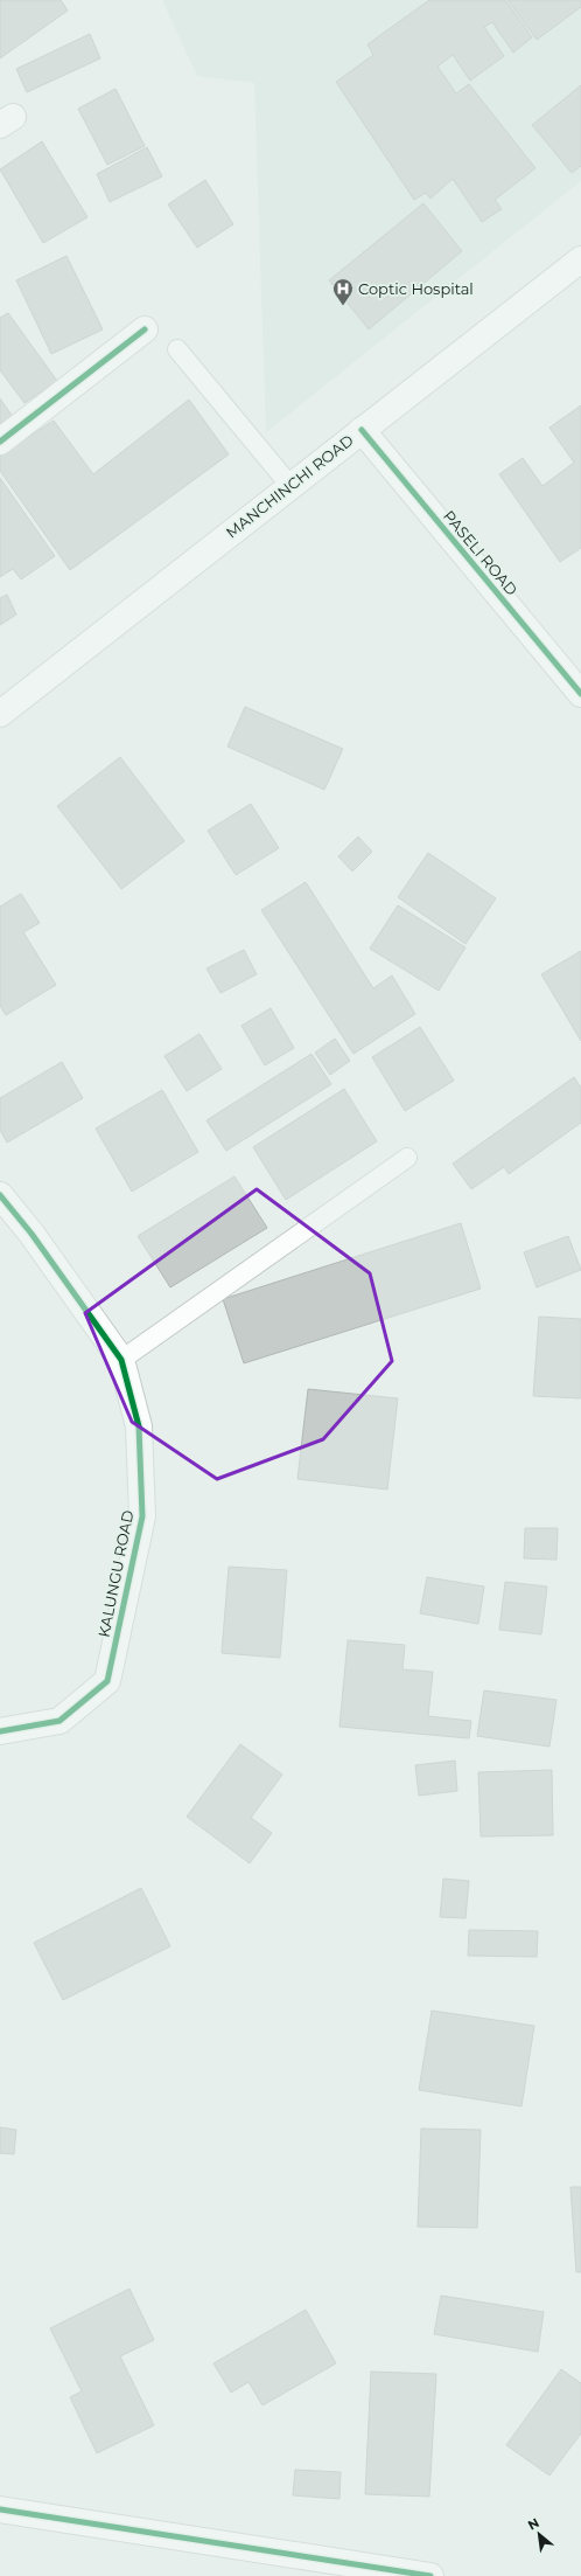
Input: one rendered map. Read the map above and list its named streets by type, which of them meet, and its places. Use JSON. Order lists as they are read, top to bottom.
{
  "streets": {
    "street": ["MANCHINCHI ROAD", "PASELI ROAD", "KALUNGU ROAD"]
  },
  "crossings": [
    ["MANCHINCHI ROAD", "PASELI ROAD"]
  ],
  "places": {
    "hospital": ["Coptic Hospital"]
  },
  "north": "top left"
}
